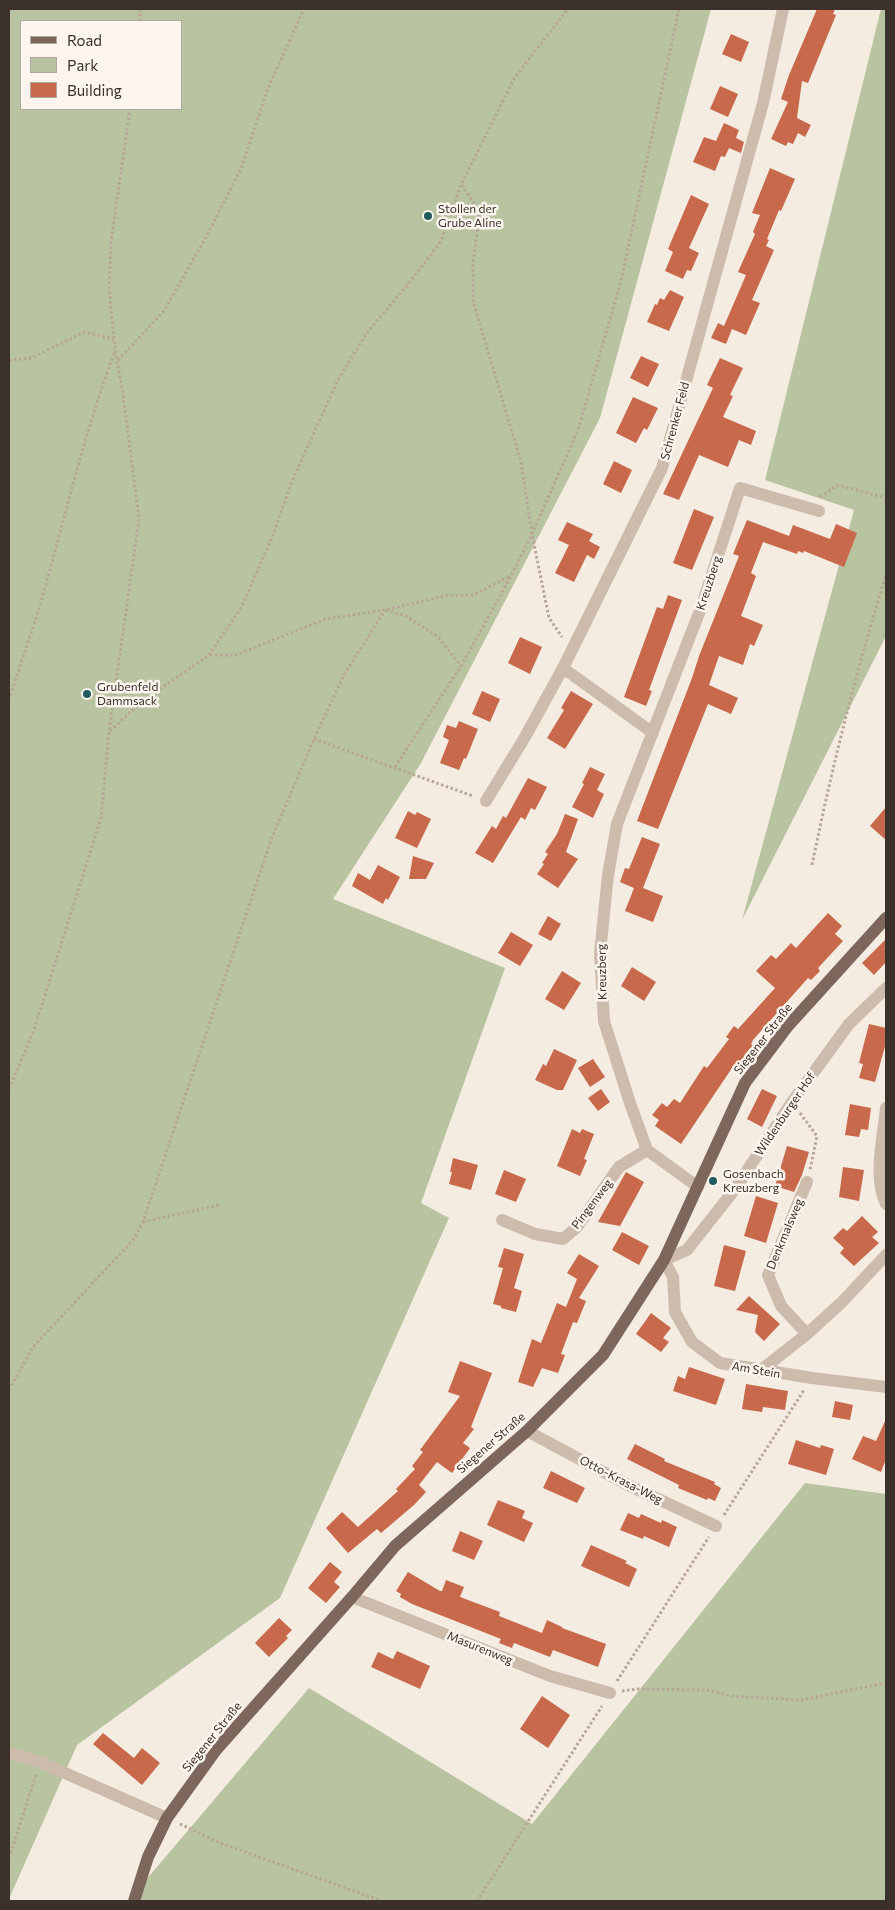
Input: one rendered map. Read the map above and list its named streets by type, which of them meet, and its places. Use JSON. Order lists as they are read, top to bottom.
{
  "streets": {
    "main road": ["Siegener Straße"],
    "street": [
      "Schrenker Feld",
      "Kreuzberg",
      "Wildenburger Hof",
      "Pingenweg",
      "Denkmalsweg",
      "Am Stein",
      "Otto-Krasa-Weg",
      "Masurenweg"
    ]
  },
  "crossings": [
    ["Kreuzberg", "Pingenweg"],
    ["Siegener Straße", "Wildenburger Hof"],
    ["Siegener Straße", "Am Stein"],
    ["Siegener Straße", "Otto-Krasa-Weg"],
    ["Siegener Straße", "Masurenweg"],
    ["Wildenburger Hof", "Am Stein"]
  ],
  "places": ["Stollen der Grube Aline", "Grubenfeld Dammsack", "Gosenbach Kreuzberg"],
  "legend": ["Road", "Park", "Building"]
}
